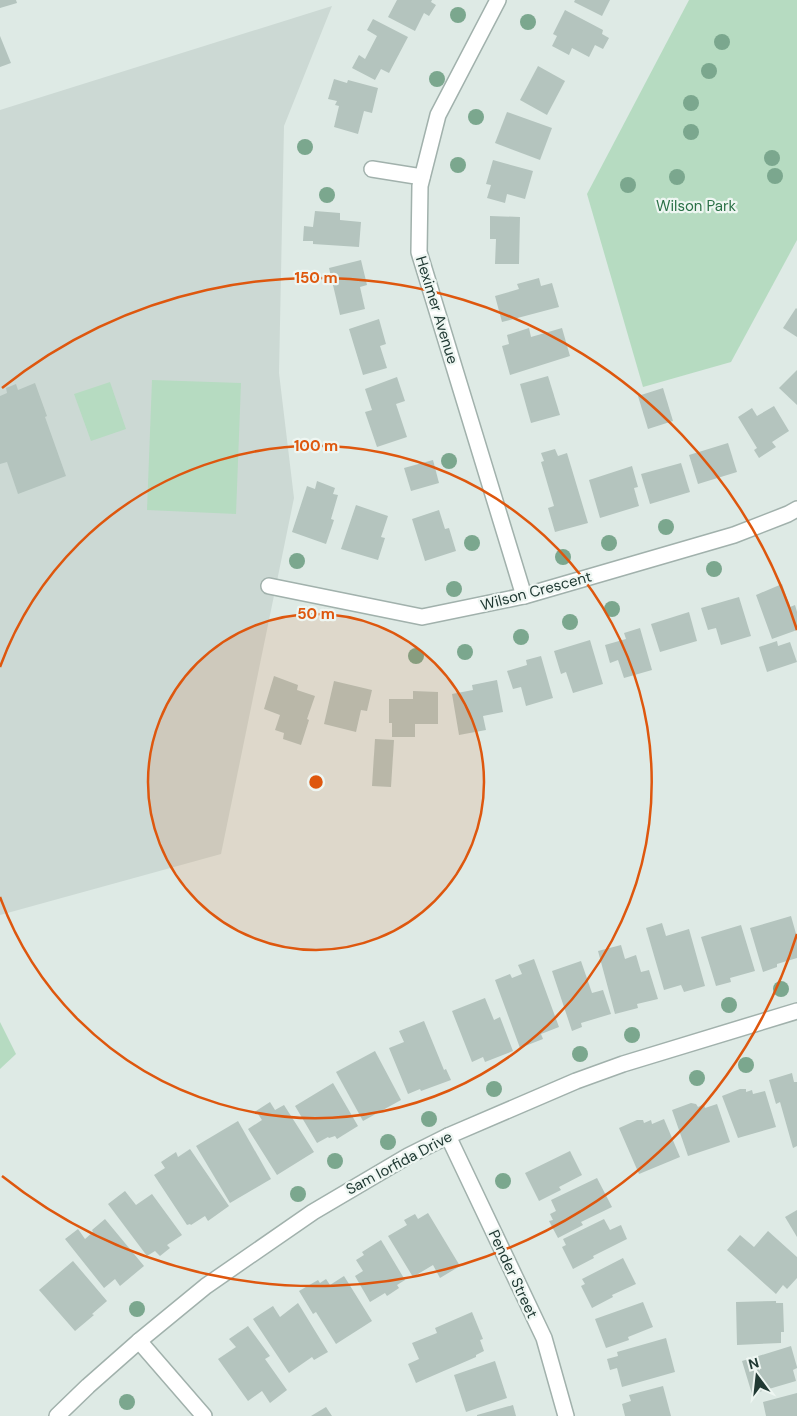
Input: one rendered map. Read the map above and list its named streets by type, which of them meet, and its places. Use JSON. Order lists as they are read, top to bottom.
{
  "streets": {
    "street": [
      "Heximer Avenue",
      "Wilson Crescent",
      "Sam Iorfida Drive",
      "Pender Street"
    ]
  },
  "crossings": [
    ["Heximer Avenue", "Wilson Crescent"],
    ["Sam Iorfida Drive", "Pender Street"]
  ],
  "parks": ["Wilson Park"],
  "north": "top",
  "rings": ["150 m", "100 m", "50 m"]
}
